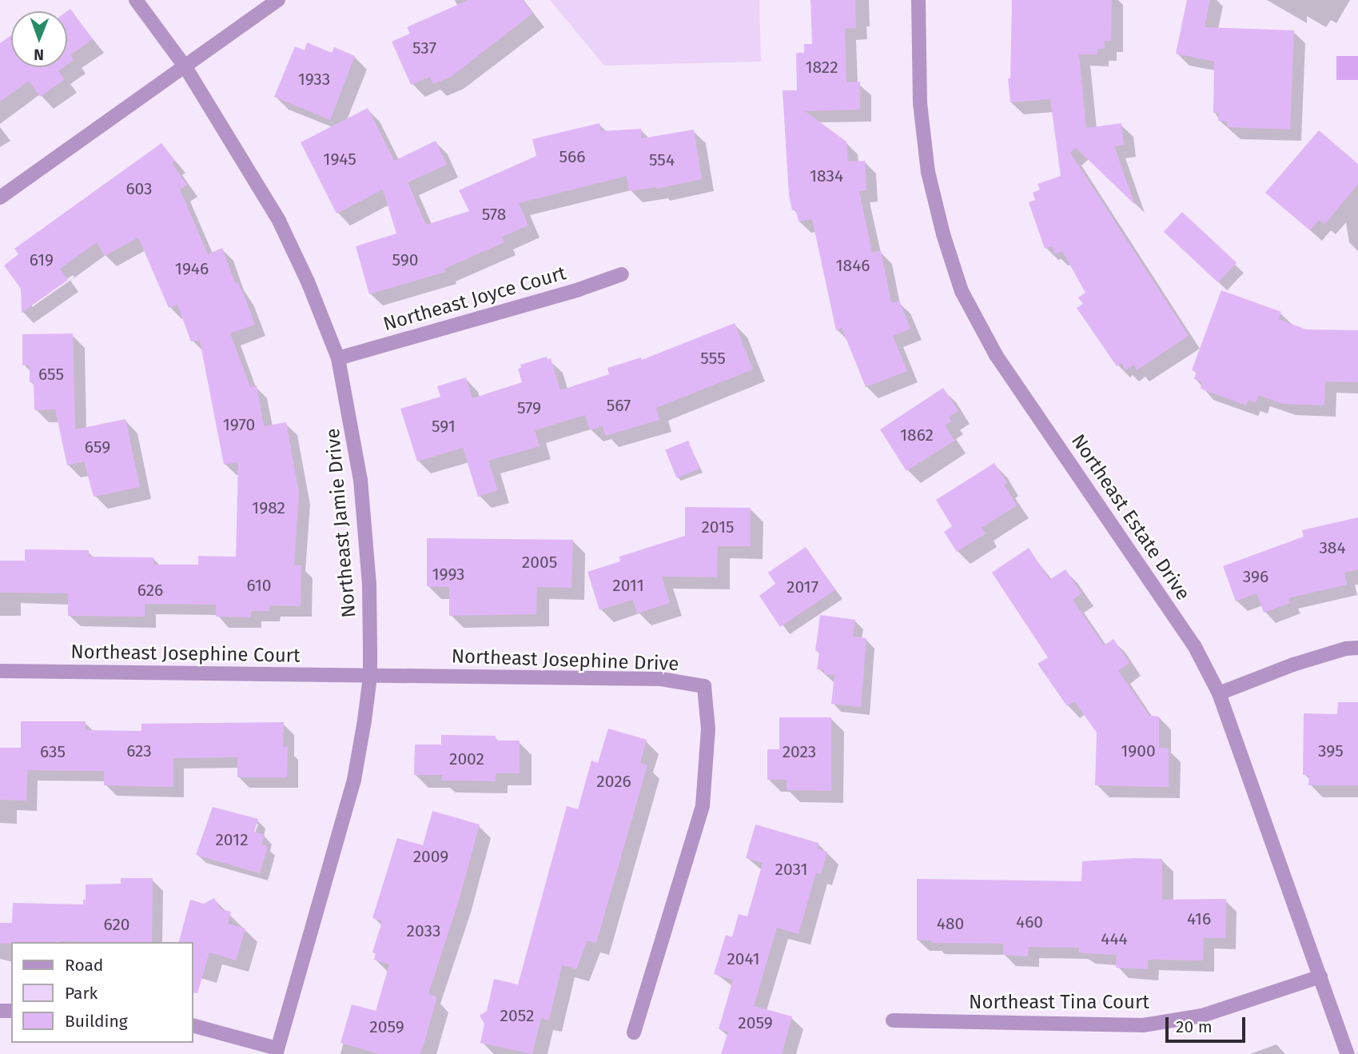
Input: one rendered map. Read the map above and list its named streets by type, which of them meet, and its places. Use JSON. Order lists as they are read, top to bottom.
{
  "streets": {
    "street": [
      "Northeast Joyce Court",
      "Northeast Estate Drive",
      "Northeast Jamie Drive",
      "Northeast Josephine Court",
      "Northeast Josephine Drive",
      "Northeast Tina Court"
    ]
  },
  "crossings": [
    ["Northeast Joyce Court", "Northeast Jamie Drive"],
    ["Northeast Estate Drive", "Northeast Tina Court"],
    ["Northeast Jamie Drive", "Northeast Josephine Court"],
    ["Northeast Jamie Drive", "Northeast Josephine Drive"],
    ["Northeast Josephine Court", "Northeast Josephine Drive"]
  ],
  "house_numbers": [
    "537",
    "1822",
    "1933",
    "566",
    "1945",
    "554",
    "1834",
    "603",
    "578",
    "619",
    "590",
    "1846",
    "1946",
    "555",
    "655",
    "567",
    "579",
    "1970",
    "591",
    "1862",
    "659",
    "1982",
    "2015",
    "384",
    "2005",
    "1993",
    "396",
    "610",
    "2011",
    "2017",
    "626",
    "623",
    "1900",
    "395",
    "635",
    "2023",
    "2002",
    "2026",
    "2012",
    "2009",
    "2031",
    "416",
    "460",
    "480",
    "620",
    "2033",
    "444",
    "2041",
    "2052",
    "2059",
    "2059"
  ],
  "legend": ["Road", "Park", "Building"],
  "scale_bar": "20 m",
  "north": "bottom"
}
